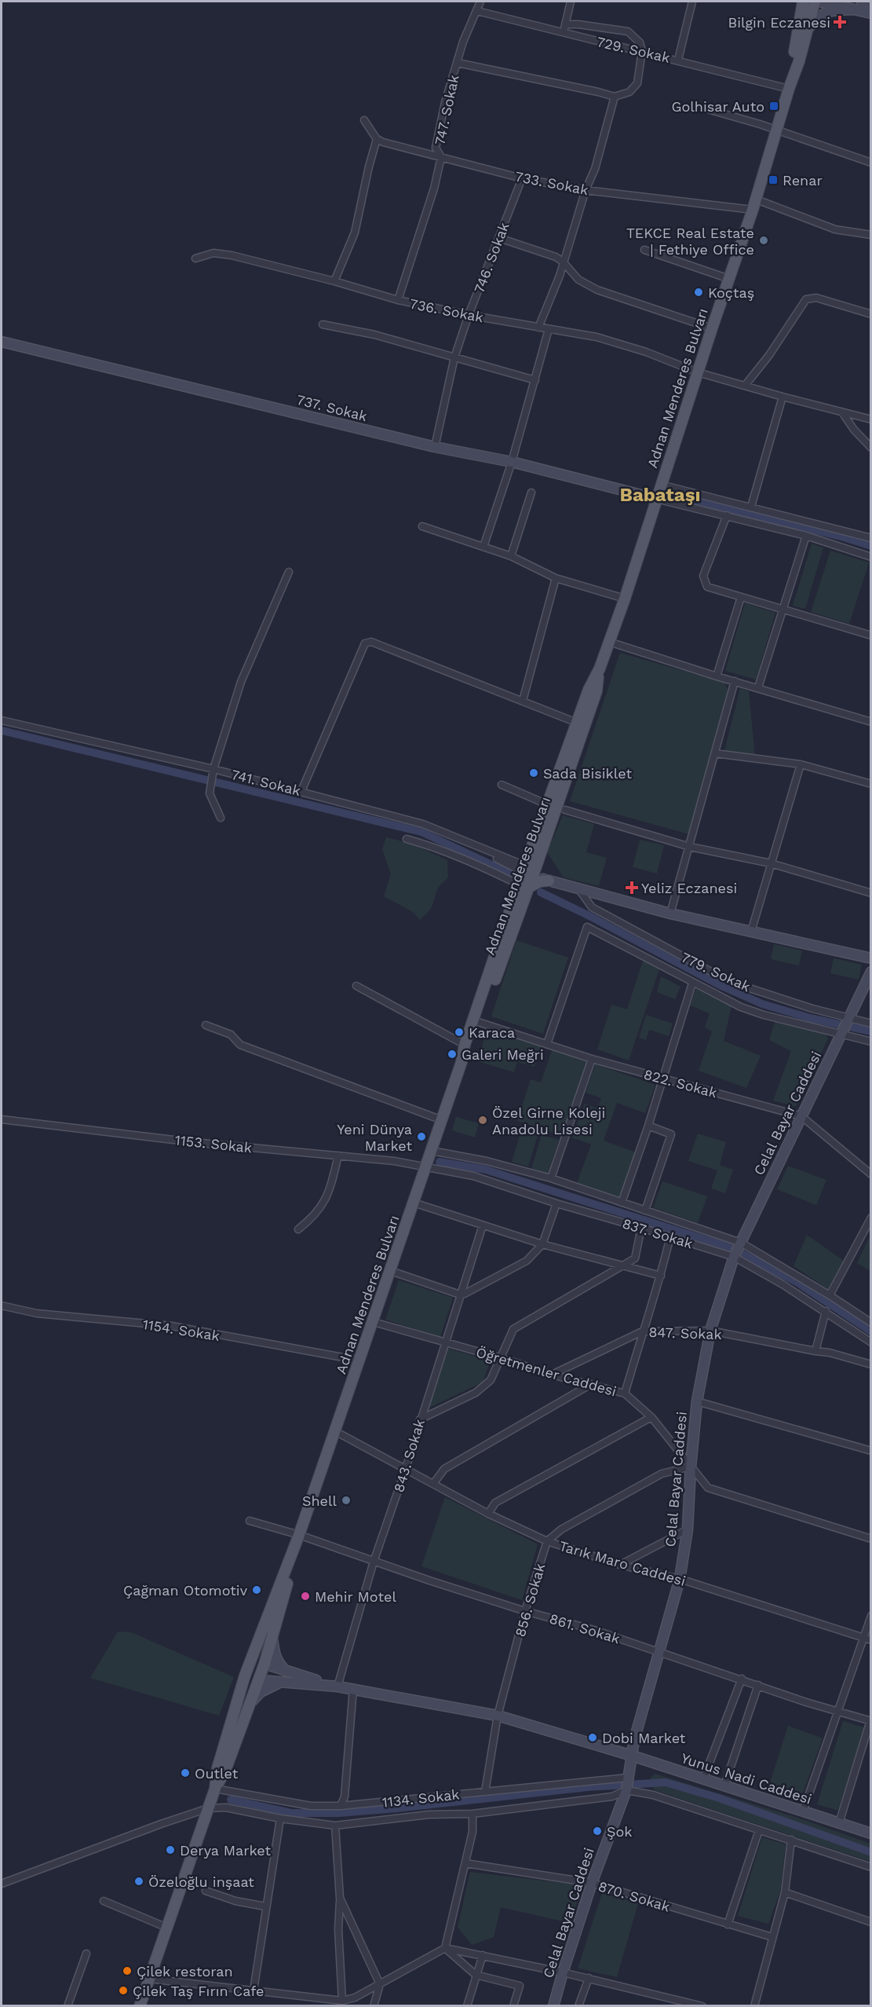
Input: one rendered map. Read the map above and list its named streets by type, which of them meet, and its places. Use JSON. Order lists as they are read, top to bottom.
{
  "streets": {
    "main road": ["Adnan Menderes Bulvarı"],
    "street": [
      "729. Sokak",
      "747. Sokak",
      "733. Sokak",
      "746. Sokak",
      "736. Sokak",
      "737. Sokak",
      "741. Sokak",
      "779. Sokak",
      "822. Sokak",
      "Celal Bayar Caddesi",
      "1153. Sokak",
      "837. Sokak",
      "1154. Sokak",
      "847. Sokak",
      "Öğretmenler Caddesi",
      "843. Sokak",
      "Tarık Maro Caddesi",
      "856. Sokak",
      "861. Sokak",
      "Yunus Nadi Caddesi",
      "1134. Sokak",
      "870. Sokak"
    ]
  },
  "crossings": [
    ["729. Sokak", "747. Sokak"],
    ["729. Sokak", "Adnan Menderes Bulvarı"],
    ["747. Sokak", "733. Sokak"],
    ["747. Sokak", "736. Sokak"],
    ["733. Sokak", "746. Sokak"],
    ["733. Sokak", "Adnan Menderes Bulvarı"],
    ["746. Sokak", "736. Sokak"],
    ["746. Sokak", "737. Sokak"],
    ["736. Sokak", "Adnan Menderes Bulvarı"],
    ["Adnan Menderes Bulvarı", "737. Sokak"],
    ["Adnan Menderes Bulvarı", "741. Sokak"],
    ["Adnan Menderes Bulvarı", "822. Sokak"],
    ["Adnan Menderes Bulvarı", "1153. Sokak"],
    ["Adnan Menderes Bulvarı", "837. Sokak"],
    ["Adnan Menderes Bulvarı", "1154. Sokak"],
    ["Adnan Menderes Bulvarı", "Öğretmenler Caddesi"],
    ["Adnan Menderes Bulvarı", "Tarık Maro Caddesi"],
    ["Adnan Menderes Bulvarı", "861. Sokak"],
    ["Adnan Menderes Bulvarı", "Yunus Nadi Caddesi"],
    ["Adnan Menderes Bulvarı", "1134. Sokak"],
    ["779. Sokak", "Celal Bayar Caddesi"],
    ["822. Sokak", "Celal Bayar Caddesi"],
    ["Celal Bayar Caddesi", "837. Sokak"],
    ["Celal Bayar Caddesi", "847. Sokak"],
    ["Celal Bayar Caddesi", "Öğretmenler Caddesi"],
    ["Celal Bayar Caddesi", "Tarık Maro Caddesi"],
    ["Celal Bayar Caddesi", "861. Sokak"],
    ["Celal Bayar Caddesi", "Yunus Nadi Caddesi"],
    ["Celal Bayar Caddesi", "1134. Sokak"],
    ["Celal Bayar Caddesi", "870. Sokak"],
    ["1153. Sokak", "837. Sokak"],
    ["847. Sokak", "Öğretmenler Caddesi"],
    ["Öğretmenler Caddesi", "843. Sokak"],
    ["843. Sokak", "Tarık Maro Caddesi"],
    ["843. Sokak", "861. Sokak"],
    ["843. Sokak", "Yunus Nadi Caddesi"],
    ["Tarık Maro Caddesi", "856. Sokak"],
    ["856. Sokak", "861. Sokak"],
    ["856. Sokak", "Yunus Nadi Caddesi"],
    ["856. Sokak", "1134. Sokak"]
  ],
  "districts": ["Babataşı"],
  "places": {
    "health": ["Bilgin Eczanesi", "Yeliz Eczanesi"],
    "transit": ["Golhisar Auto", "Renar"],
    "other": [
      "TEKCE Real Estate | Fethiye Office",
      "Koçtaş",
      "Sada Bisiklet",
      "Karaca",
      "Galeri Meğri",
      "Özel Girne Koleji Anadolu Lisesi",
      "Yeni Dünya Market",
      "Shell",
      "Çağman Otomotiv",
      "Mehir Motel",
      "Dobi Market",
      "Outlet",
      "Şok",
      "Derya Market",
      "Özeloğlu inşaat",
      "Çilek restoran",
      "Çilek Taş Fırın Cafe"
    ]
  }
}
